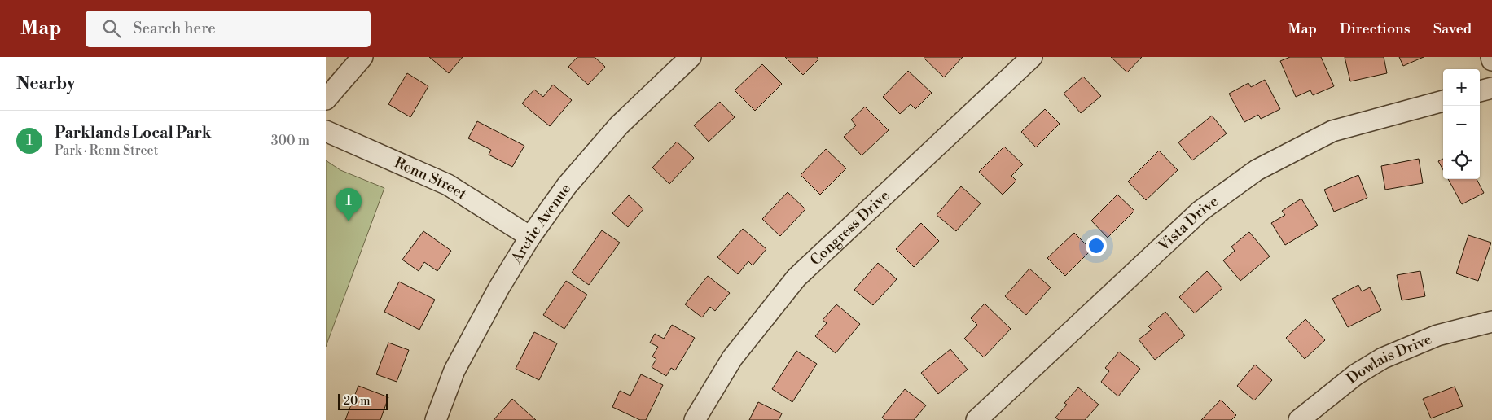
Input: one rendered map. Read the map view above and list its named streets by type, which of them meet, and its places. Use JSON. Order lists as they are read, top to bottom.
{
  "streets": {
    "street": [
      "Renn Street",
      "Arctic Avenue",
      "Vista Drive",
      "Congress Drive",
      "Dowlais Drive"
    ]
  },
  "crossings": [
    ["Renn Street", "Arctic Avenue"]
  ],
  "scale_bar": "20 m",
  "page": {
    "header": "Map",
    "search": "Search here",
    "nav": ["Map", "Directions", "Saved"],
    "heading": "Nearby",
    "map_buttons": ["+", "−"],
    "list": [
      {
        "mark": "1",
        "name": "Parklands Local Park",
        "note": "Park · Renn Street",
        "value": "300 m"
      }
    ],
    "pins": "1",
    "scale": "20 m"
  }
}
